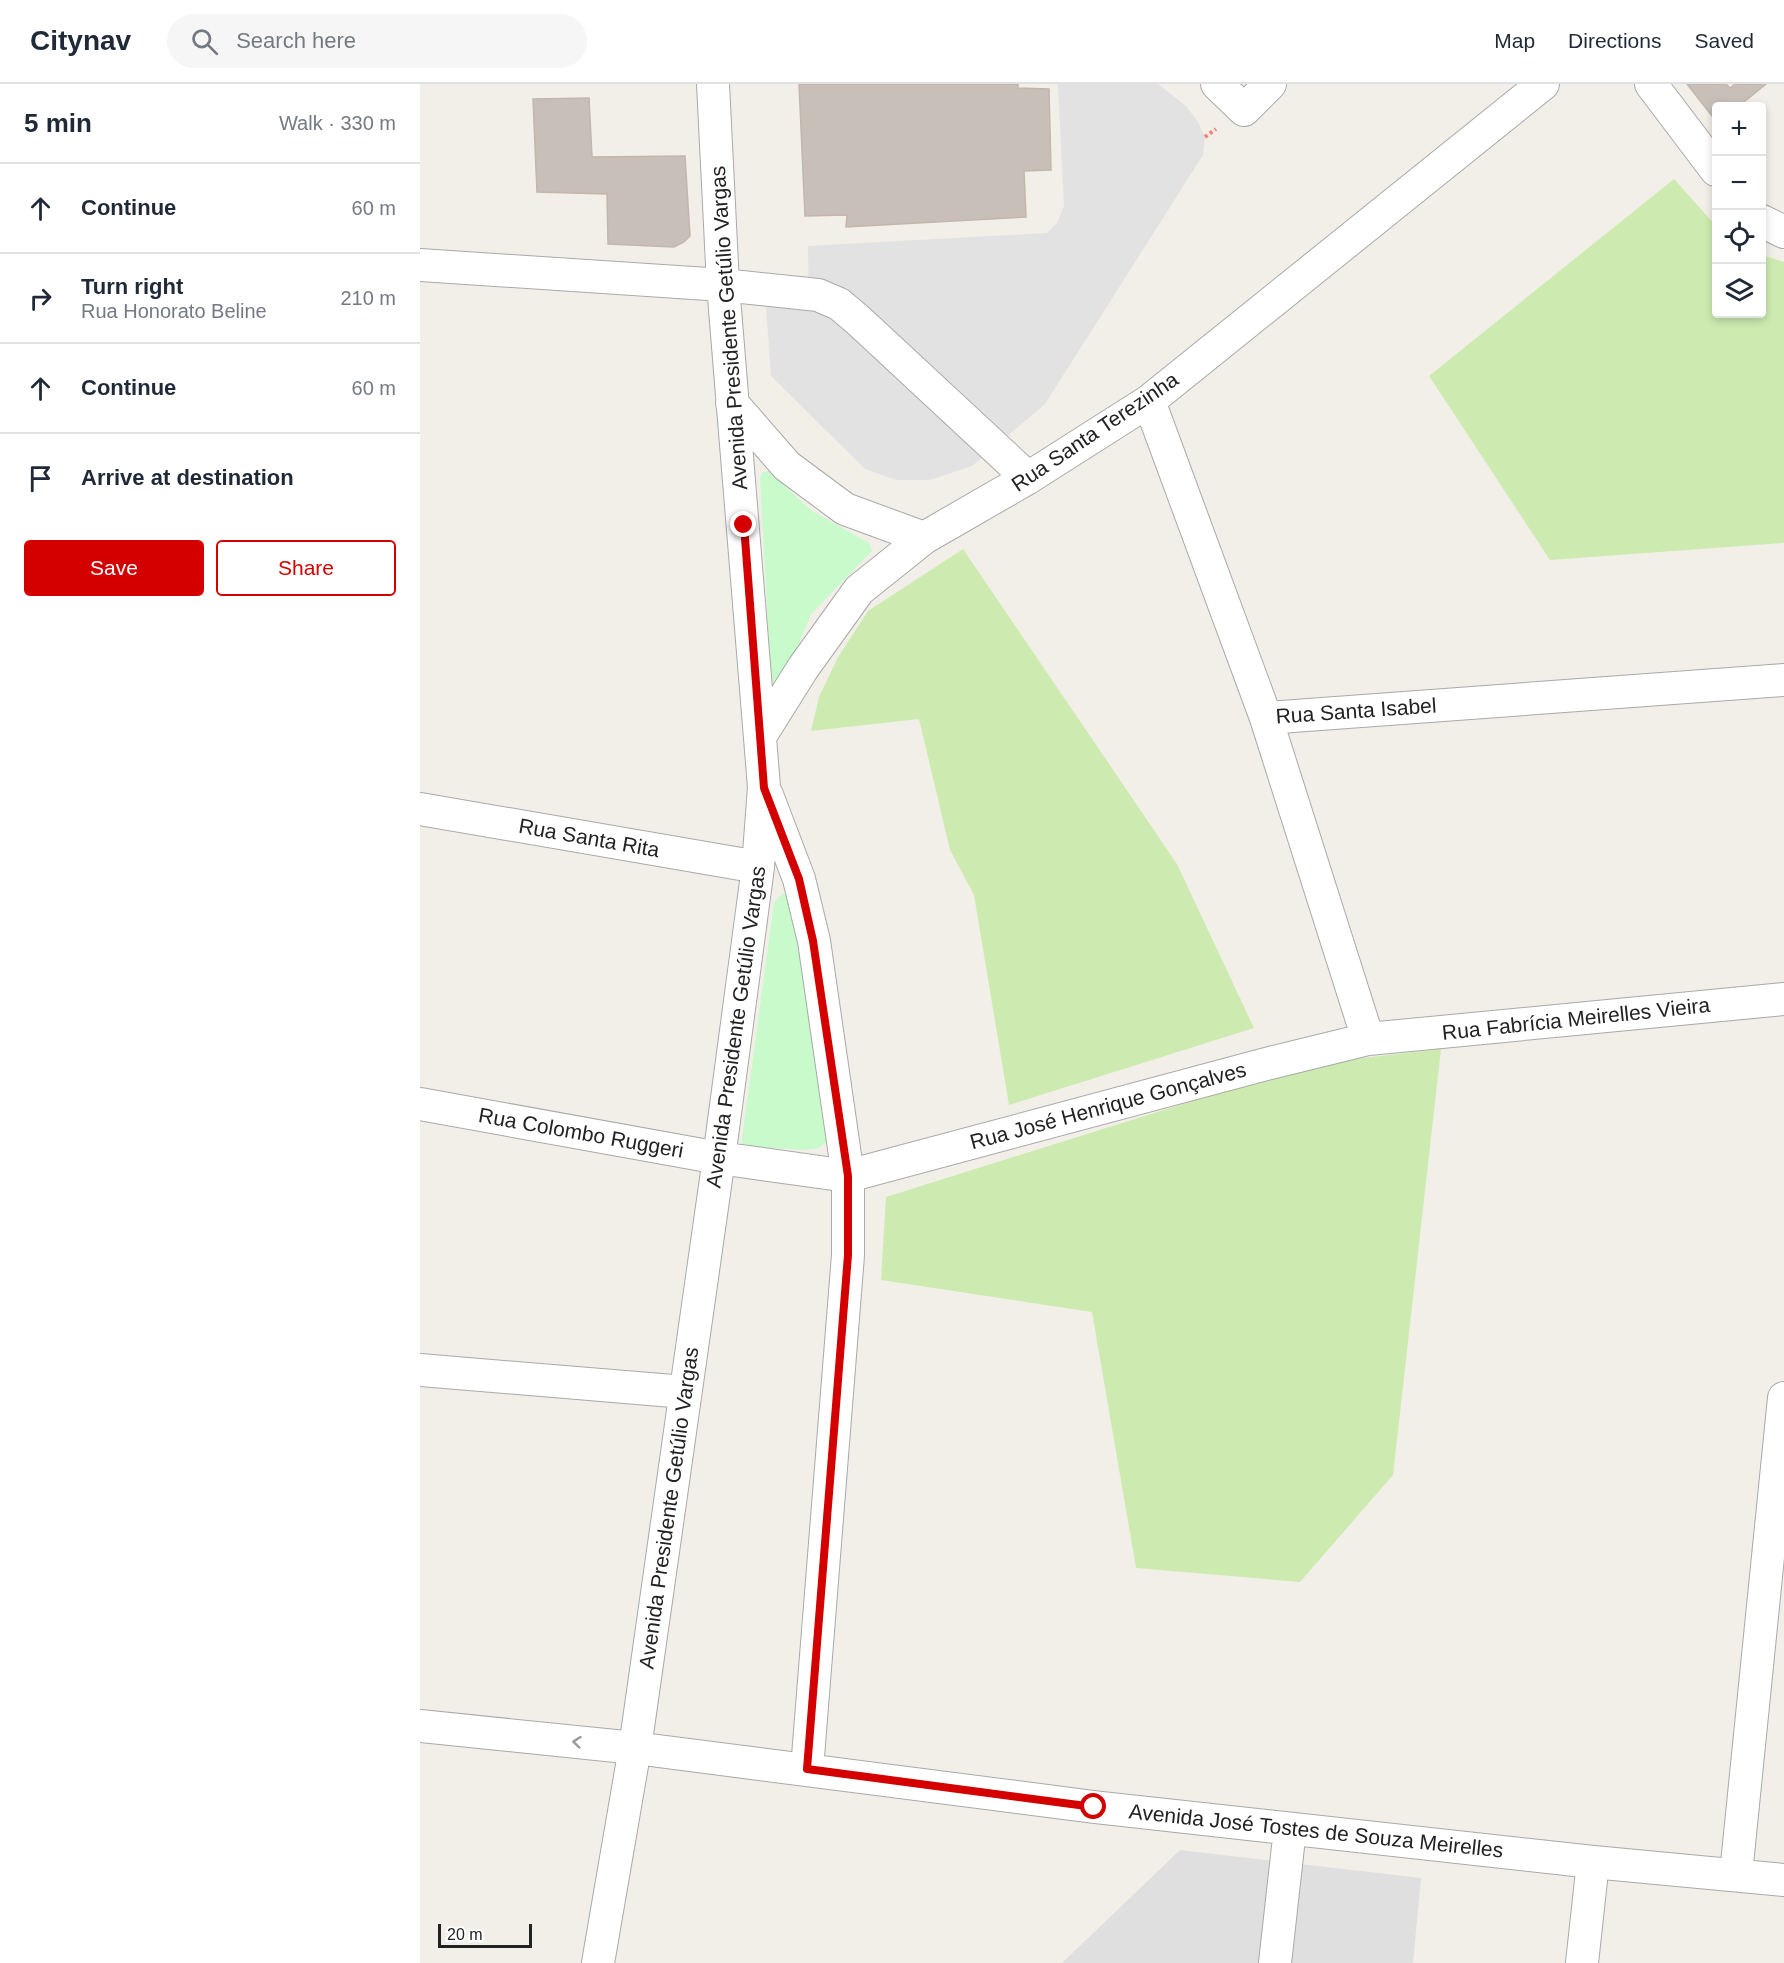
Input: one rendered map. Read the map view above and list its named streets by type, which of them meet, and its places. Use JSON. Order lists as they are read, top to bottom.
{
  "streets": {
    "street": [
      "Avenida Presidente Getúlio Vargas",
      "Rua Santa Terezinha",
      "Rua Santa Isabel",
      "Rua Santa Rita",
      "Rua Fabrícia Meirelles Vieira",
      "Rua José Henrique Gonçalves",
      "Rua Colombo Ruggeri",
      "Avenida José Tostes de Souza Meirelles"
    ]
  },
  "crossings": [
    ["Avenida Presidente Getúlio Vargas", "Rua Santa Terezinha"],
    ["Avenida Presidente Getúlio Vargas", "Rua Santa Rita"],
    ["Avenida Presidente Getúlio Vargas", "Rua Colombo Ruggeri"],
    ["Avenida Presidente Getúlio Vargas", "Avenida José Tostes de Souza Meirelles"],
    ["Rua Santa Terezinha", "Rua Santa Isabel"],
    ["Rua Fabrícia Meirelles Vieira", "Rua José Henrique Gonçalves"],
    ["Rua José Henrique Gonçalves", "Rua Colombo Ruggeri"]
  ],
  "scale_bar": "20 m",
  "page": {
    "header": "Citynav",
    "search": "Search here",
    "nav": ["Map", "Directions", "Saved"],
    "heading": ["5 min", "Walk · 330 m"],
    "map_buttons": ["+", "−"],
    "list": [
      ["Continue", "60 m"],
      ["Turn right", "Rua Honorato Beline", "210 m"],
      ["Continue", "60 m"],
      "Arrive at destination"
    ],
    "buttons": ["Save", "Share"],
    "scale": "20 m"
  }
}
